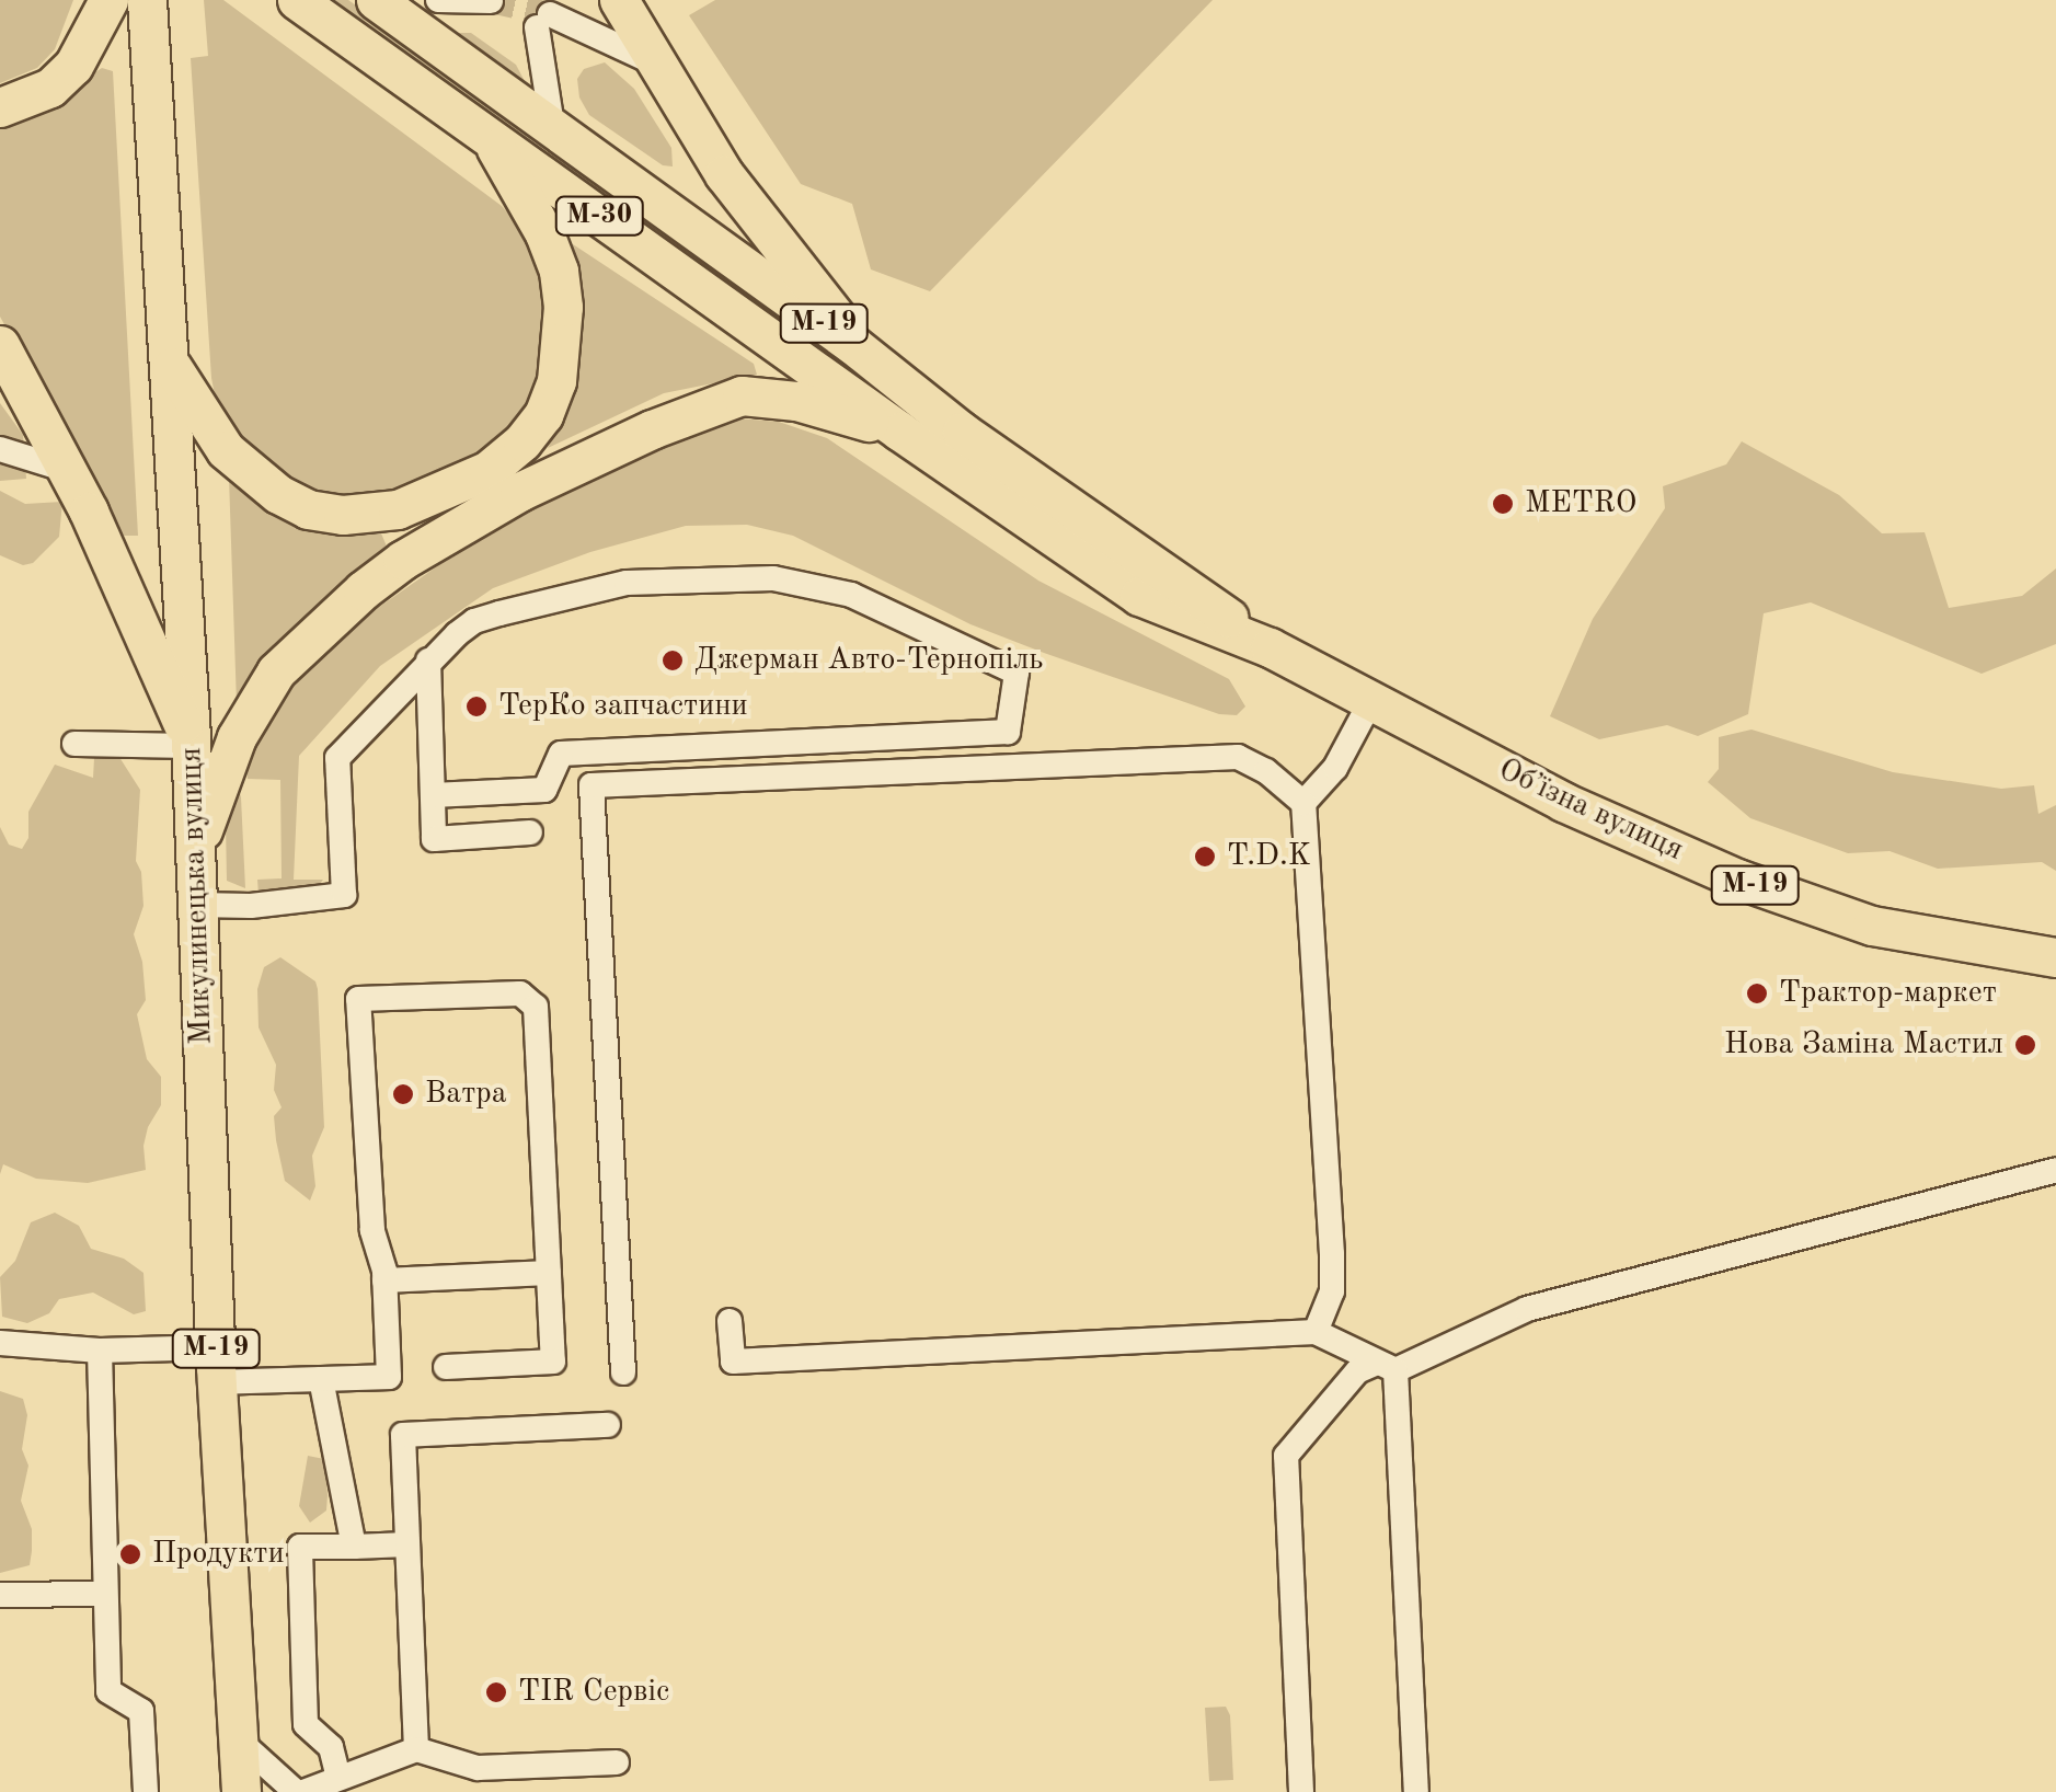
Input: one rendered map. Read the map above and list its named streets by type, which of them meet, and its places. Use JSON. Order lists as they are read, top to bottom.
{
  "streets": {
    "highway": [
      "М-30",
      "М-19",
      "Обʼїзна вулиця",
      "Микулинецька вулиця"
    ]
  },
  "crossings": [
    ["М-30", "М-19"],
    ["М-19", "Обʼїзна вулиця"],
    ["М-19", "Микулинецька вулиця"]
  ],
  "places": [
    "METRO",
    "Джерман Авто-Тернопіль",
    "ТерКо запчастини",
    "T.D.K",
    "Трактор-маркет",
    "Нова Заміна Мастил",
    "Ватра",
    "Продукти",
    "TIR Сервіс"
  ]
}
